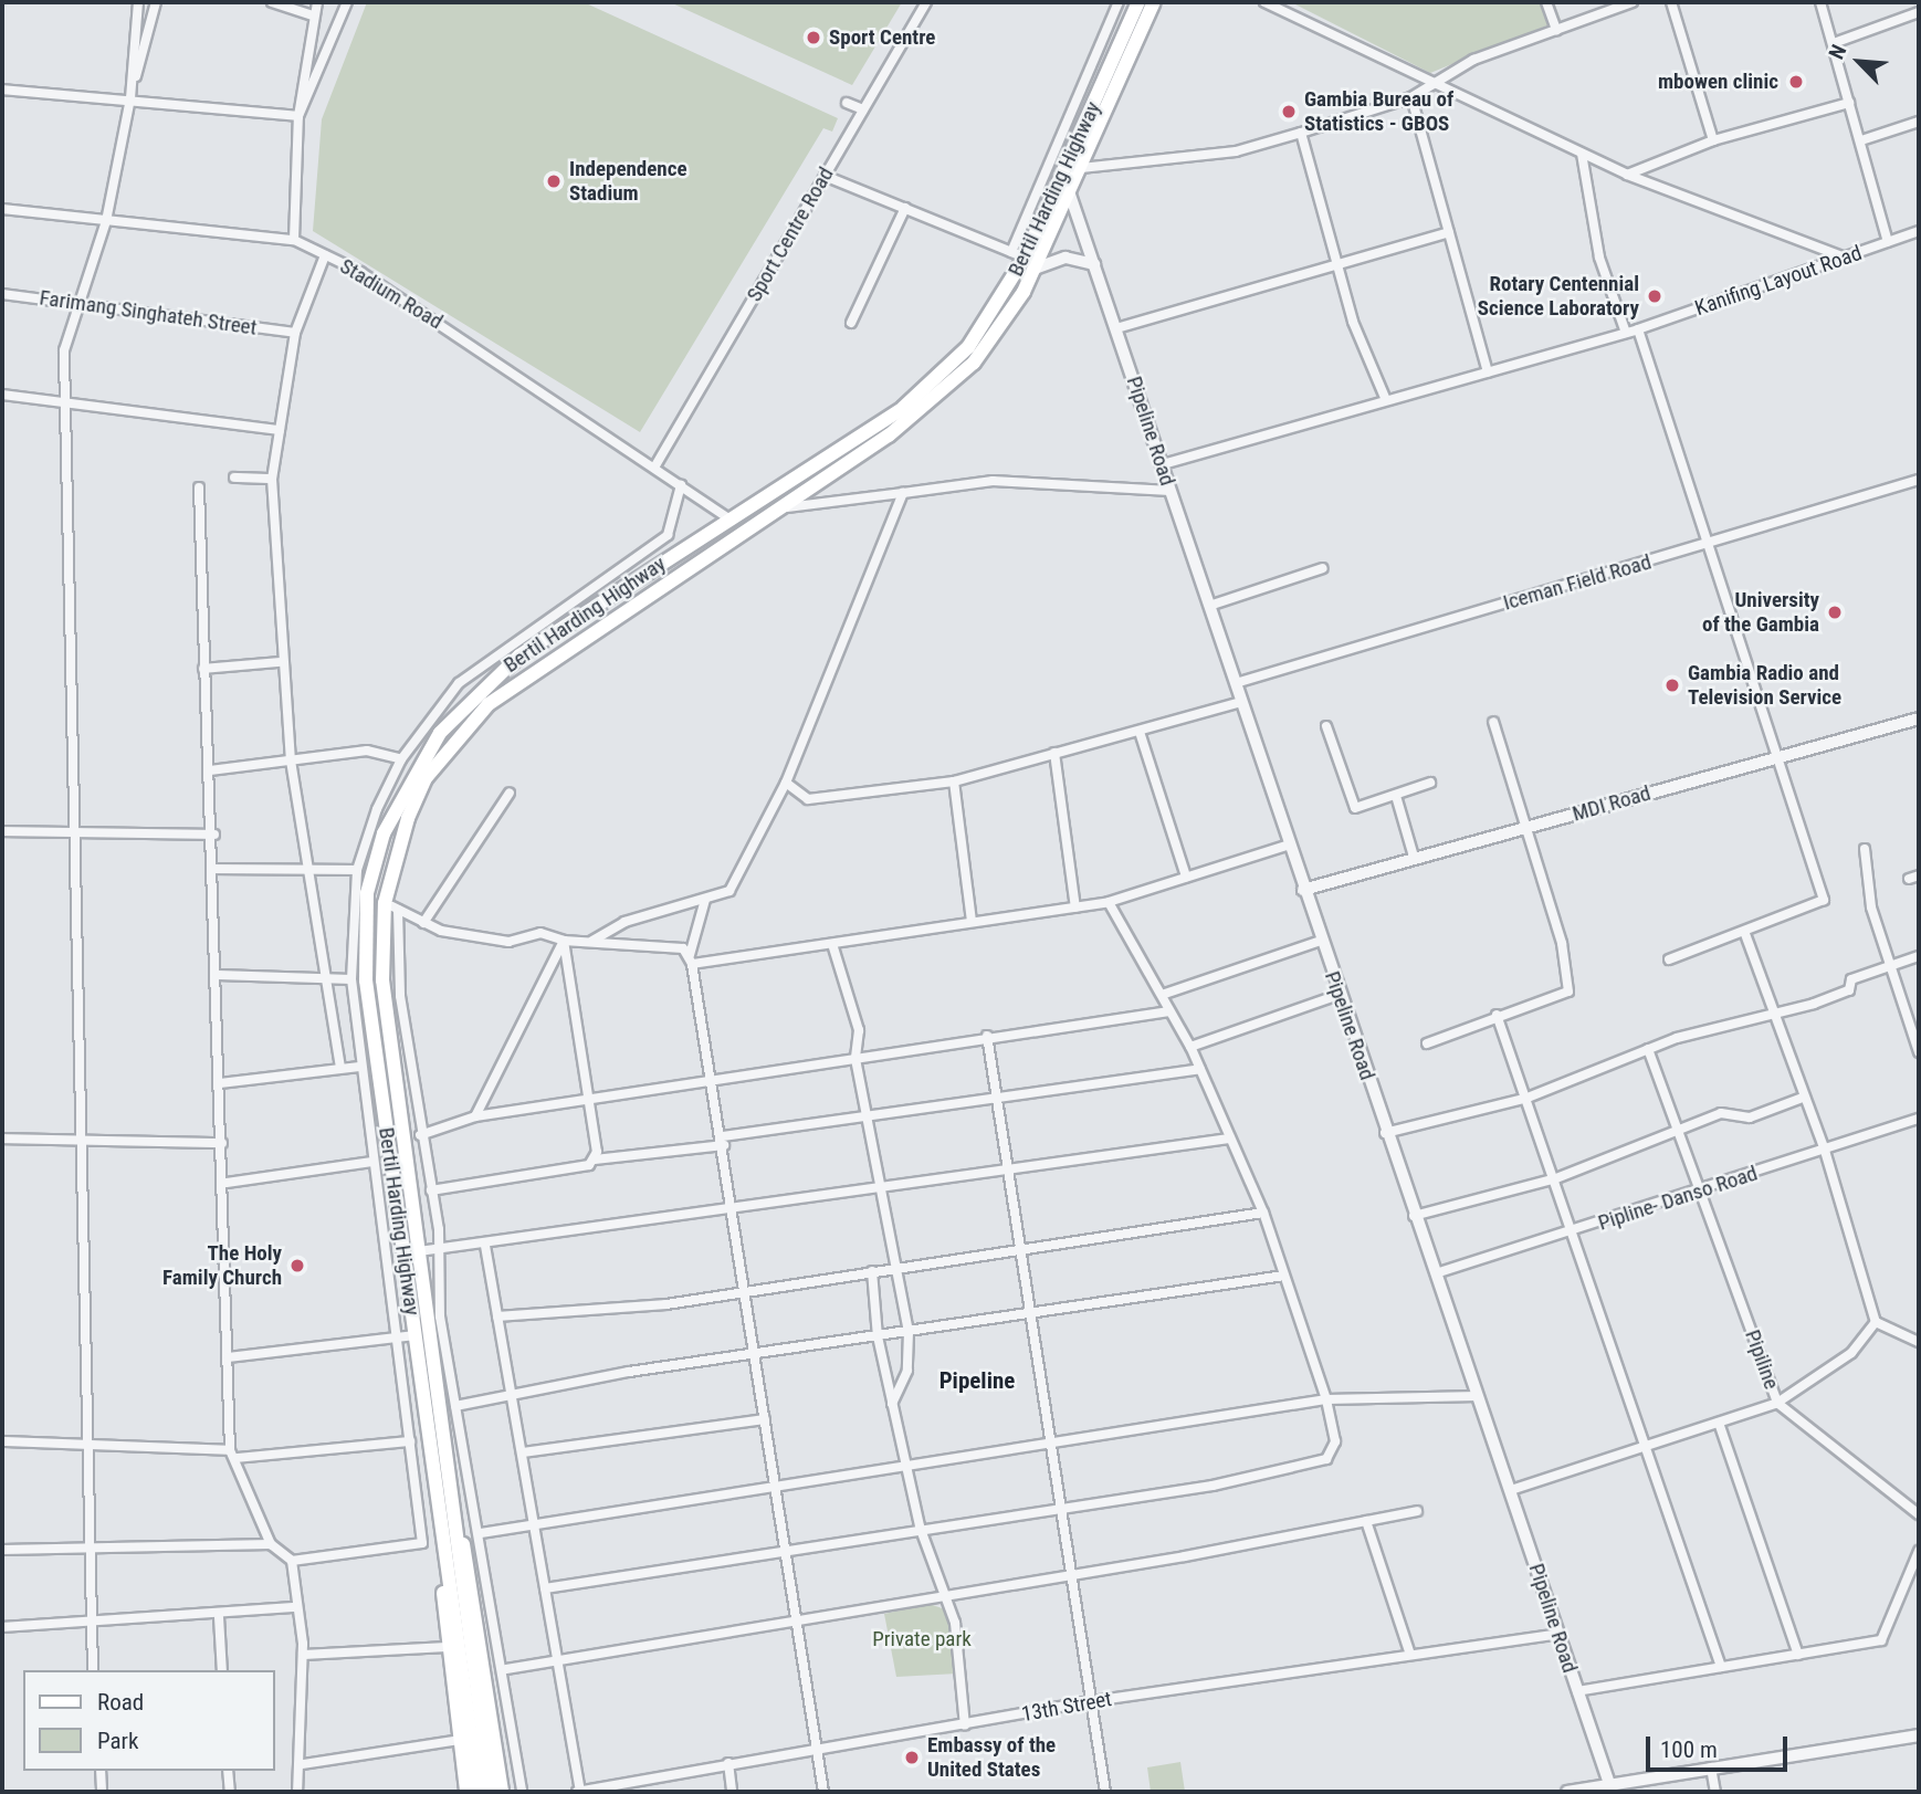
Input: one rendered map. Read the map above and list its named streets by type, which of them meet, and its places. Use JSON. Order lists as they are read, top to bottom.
{
  "streets": {
    "main road": ["Bertil Harding Highway"],
    "street": [
      "Sport Centre Road",
      "Kanifing Layout Road",
      "Stadium Road",
      "Farimang Singhateh Street",
      "Pipeline Road",
      "Iceman Field Road",
      "MDI Road",
      "Pipline- Danso Road",
      "Pipiline",
      "13th Street"
    ]
  },
  "crossings": [
    ["Bertil Harding Highway", "Stadium Road"],
    ["Bertil Harding Highway", "Pipeline Road"],
    ["Sport Centre Road", "Stadium Road"],
    ["Kanifing Layout Road", "Pipeline Road"],
    ["Pipeline Road", "Iceman Field Road"],
    ["Pipeline Road", "MDI Road"],
    ["Pipeline Road", "Pipline- Danso Road"],
    ["Pipeline Road", "13th Street"],
    ["Pipline- Danso Road", "Pipiline"]
  ],
  "districts": ["Pipeline"],
  "parks": ["Private park"],
  "places": [
    "Sport Centre",
    "mbowen clinic",
    "Gambia Bureau of Statistics - GBOS",
    "Independence Stadium",
    "Rotary Centennial Science Laboratory",
    "University of the Gambia",
    "Gambia Radio and Television Service",
    "The Holy Family Church",
    "Embassy of the United States"
  ],
  "legend": ["Road", "Park"],
  "scale_bar": "100 m",
  "north": "top left"
}
